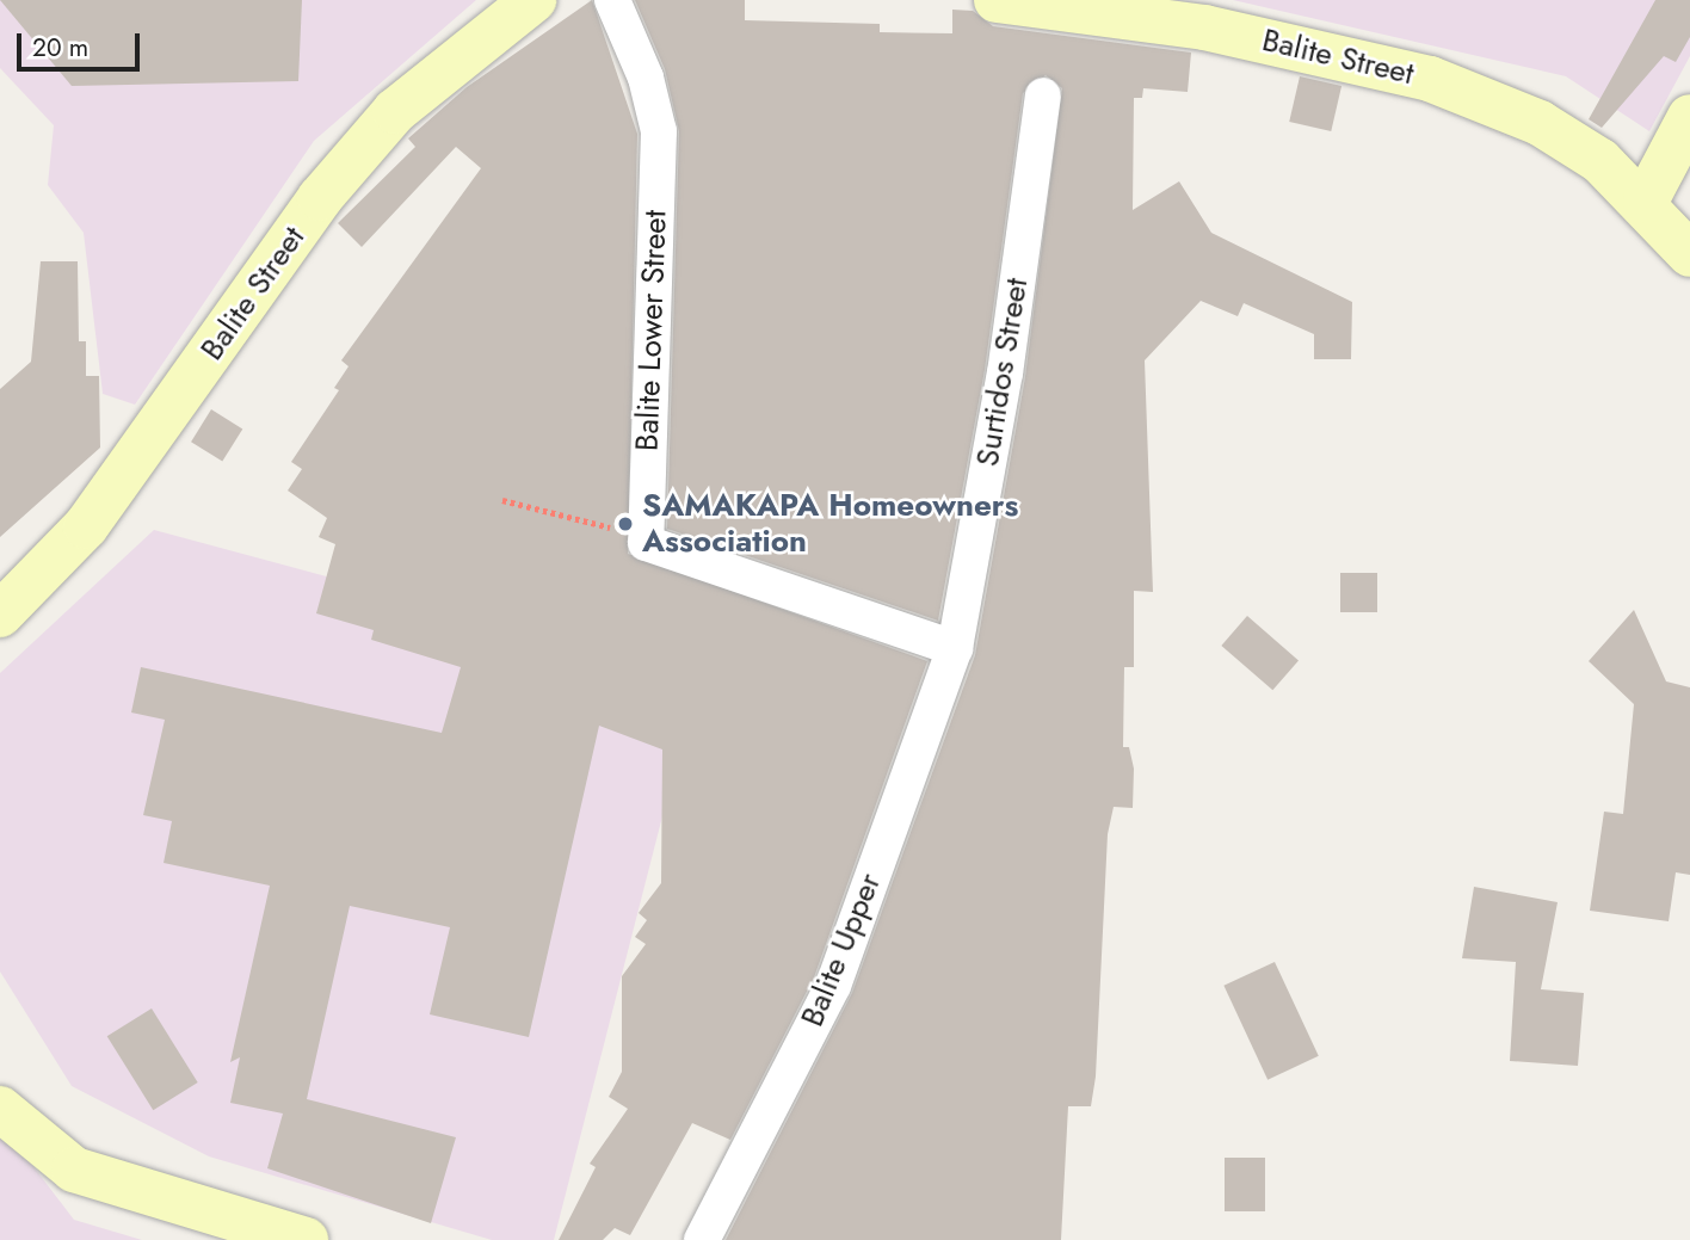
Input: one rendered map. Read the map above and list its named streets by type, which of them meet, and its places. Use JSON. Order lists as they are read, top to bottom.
{
  "streets": {
    "main road": ["Balite Street"],
    "street": ["Balite Lower Street", "Surtidos Street", "Balite Upper"]
  },
  "crossings": [
    ["Surtidos Street", "Balite Upper"]
  ],
  "places": ["SAMAKAPA Homeowners Association"],
  "scale_bar": "20 m"
}
